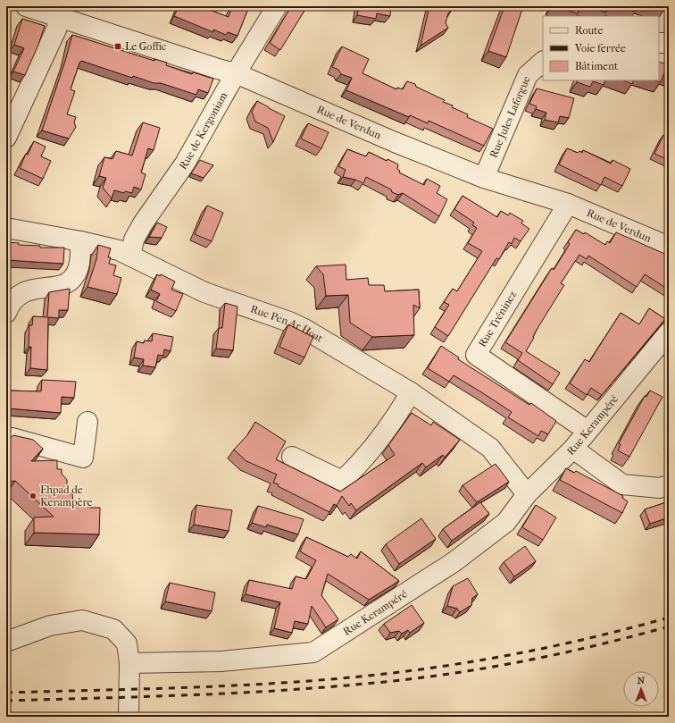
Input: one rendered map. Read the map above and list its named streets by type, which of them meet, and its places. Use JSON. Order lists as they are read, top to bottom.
{
  "streets": {
    "street": [
      "Rue Jules Laforgue",
      "Rue de Verdun",
      "Rue de Kergoniam",
      "Rue Tréninez",
      "Rue Pen Ar Hoat",
      "Rue Kerampéré"
    ]
  },
  "crossings": [
    ["Rue Jules Laforgue", "Rue de Verdun"],
    ["Rue de Verdun", "Rue de Kergoniam"],
    ["Rue de Verdun", "Rue Tréninez"],
    ["Rue de Kergoniam", "Rue Pen Ar Hoat"],
    ["Rue Tréninez", "Rue Kerampéré"],
    ["Rue Pen Ar Hoat", "Rue Kerampéré"]
  ],
  "places": {
    "transit": ["Le Goffic"],
    "other": ["Ehpad de Kerampère"]
  },
  "legend": ["Route", "Voie ferrée", "Bâtiment"],
  "north": "top"
}
